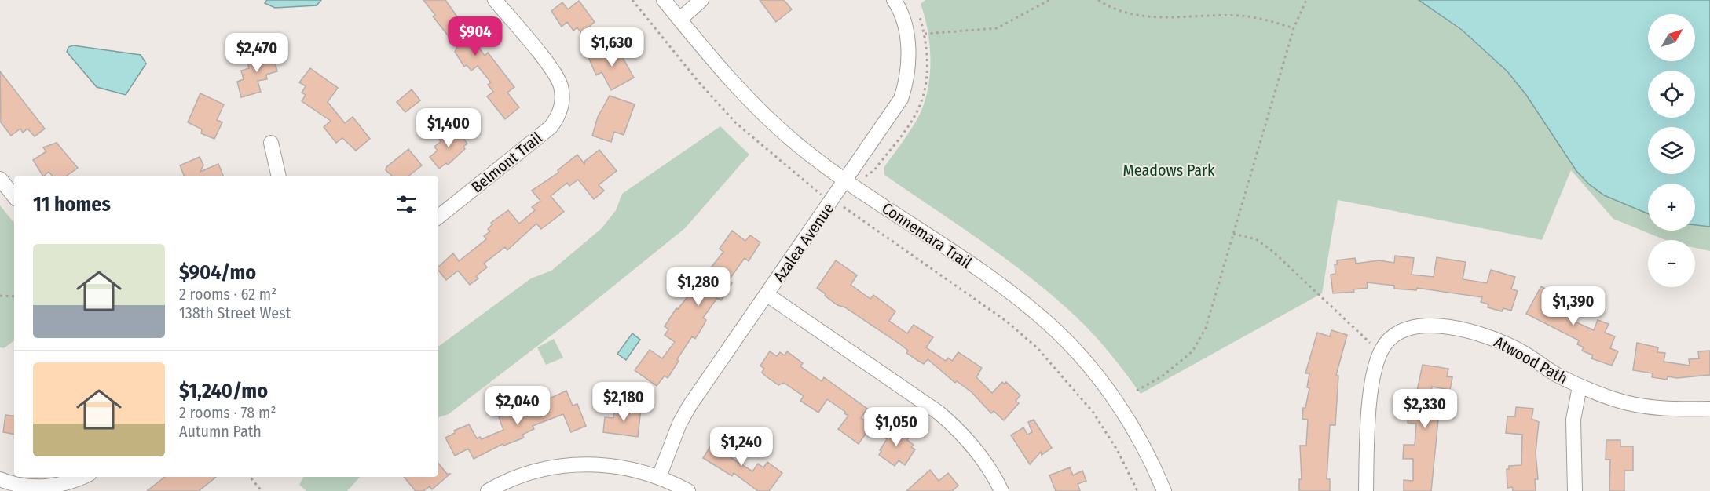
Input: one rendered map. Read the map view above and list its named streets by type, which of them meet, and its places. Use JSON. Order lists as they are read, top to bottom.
{
  "streets": {
    "street": [
      "Belmont Trail",
      "Connemara Trail",
      "Azalea Avenue",
      "Atwood Path"
    ]
  },
  "crossings": [
    ["Connemara Trail", "Azalea Avenue"]
  ],
  "parks": ["Meadows Park"],
  "north": "top right",
  "page": {
    "map_buttons": ["+", "−"],
    "price": [
      "$904",
      "$1,630",
      "$2,470",
      "$1,400",
      "$1,280",
      "$1,390",
      "$2,180",
      "$2,040",
      "$2,330",
      "$1,050",
      "$1,240"
    ],
    "heading": "11 homes",
    "list": [
      {
        "name": "$904/mo",
        "note": "2 rooms · 62 m² · 138th Street West"
      },
      {
        "name": "$1,240/mo",
        "note": "2 rooms · 78 m² · Autumn Path"
      }
    ]
  }
}
